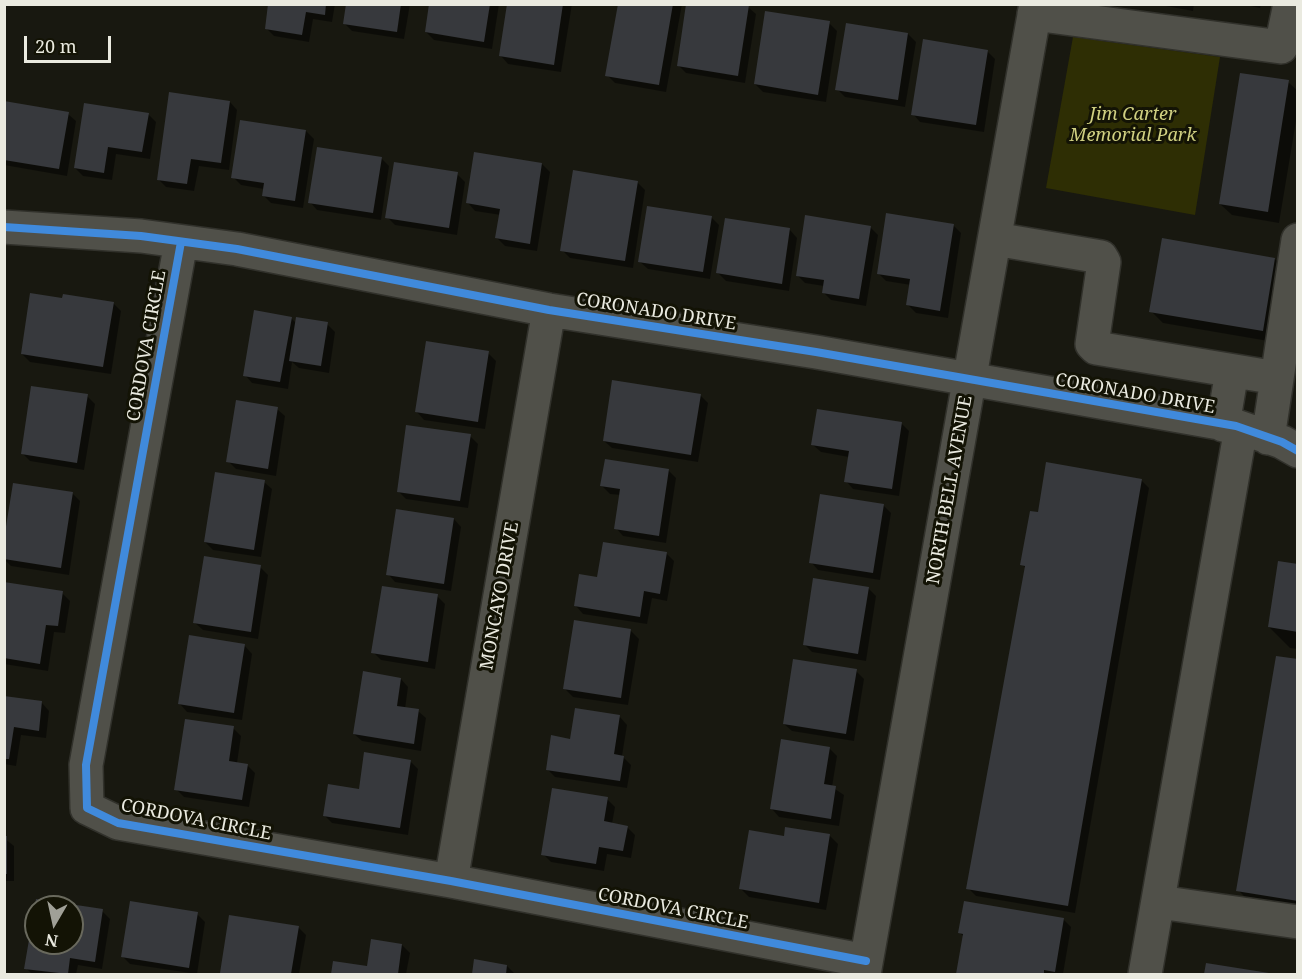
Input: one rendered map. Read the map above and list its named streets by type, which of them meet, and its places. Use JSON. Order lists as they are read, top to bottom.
{
  "streets": {
    "street": [
      "CORONADO DRIVE",
      "CORDOVA CIRCLE",
      "NORTH BELL AVENUE",
      "MONCAYO DRIVE"
    ]
  },
  "crossings": [
    ["CORONADO DRIVE", "CORDOVA CIRCLE"],
    ["CORONADO DRIVE", "NORTH BELL AVENUE"],
    ["CORONADO DRIVE", "MONCAYO DRIVE"],
    ["CORDOVA CIRCLE", "NORTH BELL AVENUE"],
    ["CORDOVA CIRCLE", "MONCAYO DRIVE"]
  ],
  "parks": ["Jim Carter Memorial Park"],
  "scale_bar": "20 m",
  "north": "bottom"
}
